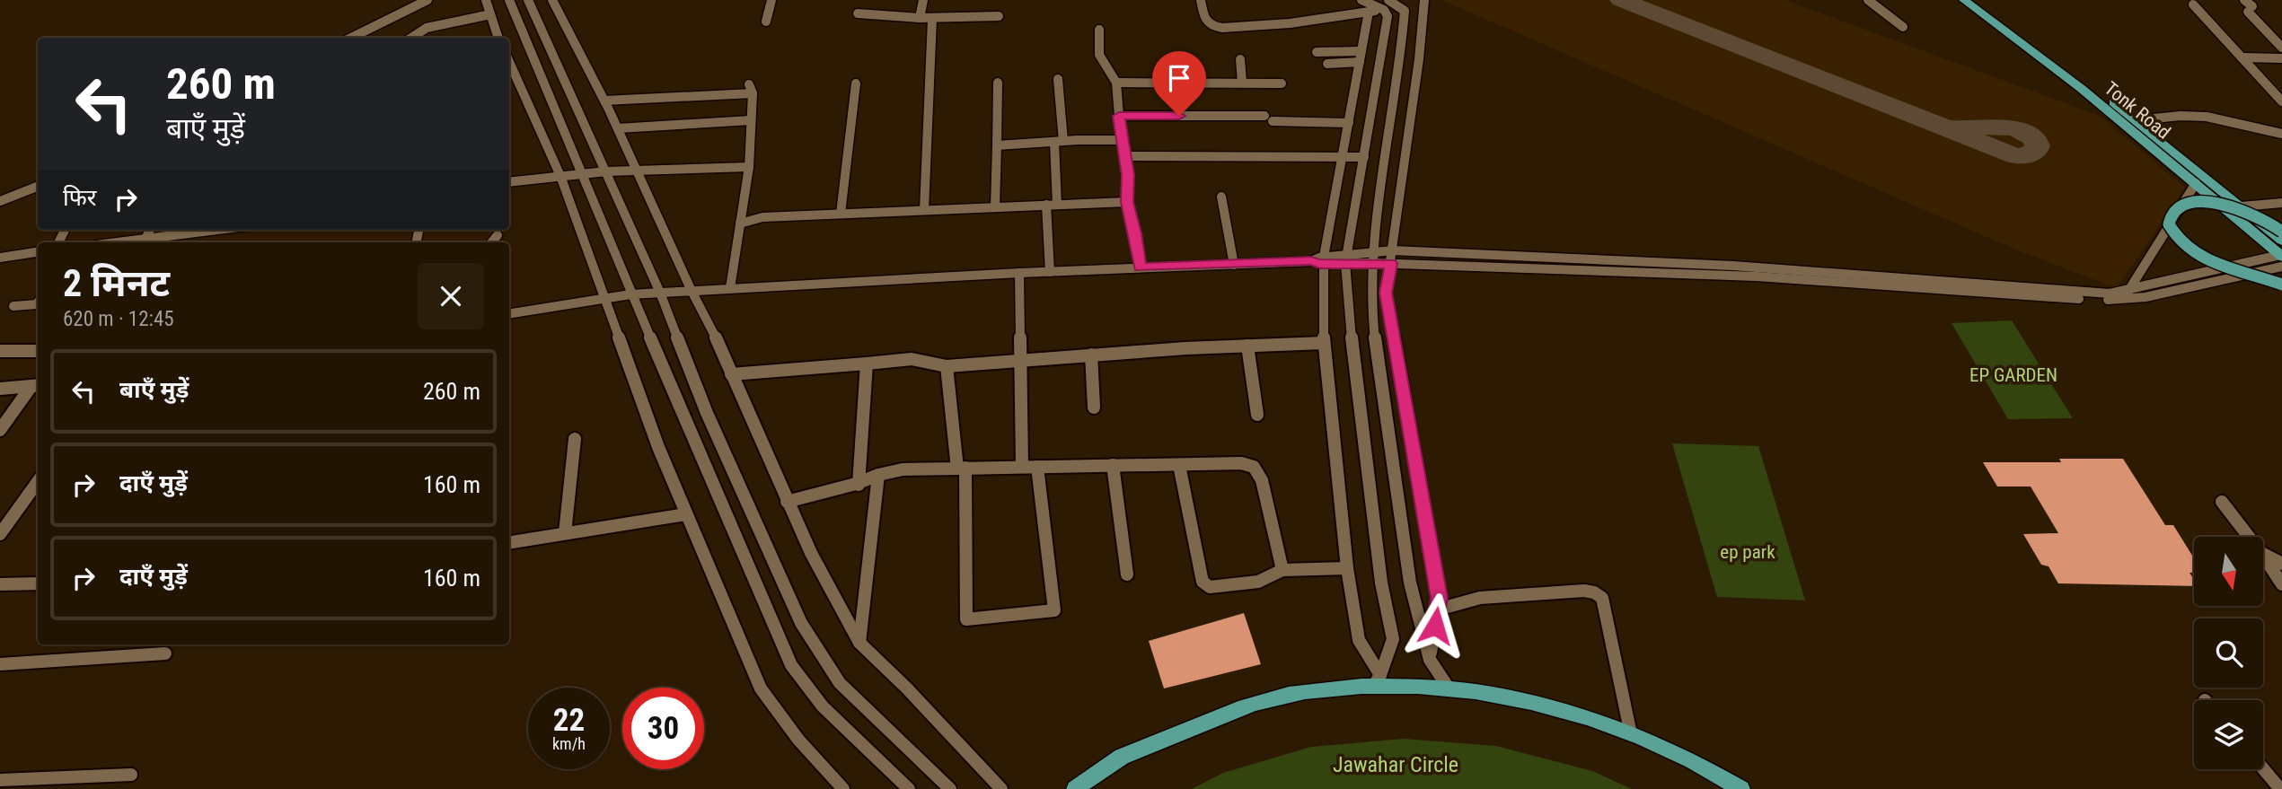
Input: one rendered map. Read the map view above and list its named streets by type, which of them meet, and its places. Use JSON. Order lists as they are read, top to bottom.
{
  "streets": {
    "main road": ["Tonk Road"]
  },
  "parks": ["EP GARDEN", "ep park", "Jawahar Circle"],
  "north": "bottom",
  "page": {
    "turn": ["260 m", "बाएँ मुड़ें"],
    "then": "फिर",
    "heading": ["2 मिनट", "620 m · 12:45"],
    "list": [
      {
        "name": "बाएँ मुड़ें",
        "value": "260 m"
      },
      {
        "name": "दाएँ मुड़ें",
        "value": "160 m"
      },
      {
        "name": "दाएँ मुड़ें",
        "value": "160 m"
      }
    ],
    "speed": "22 km/h",
    "limit": "30"
  }
}
